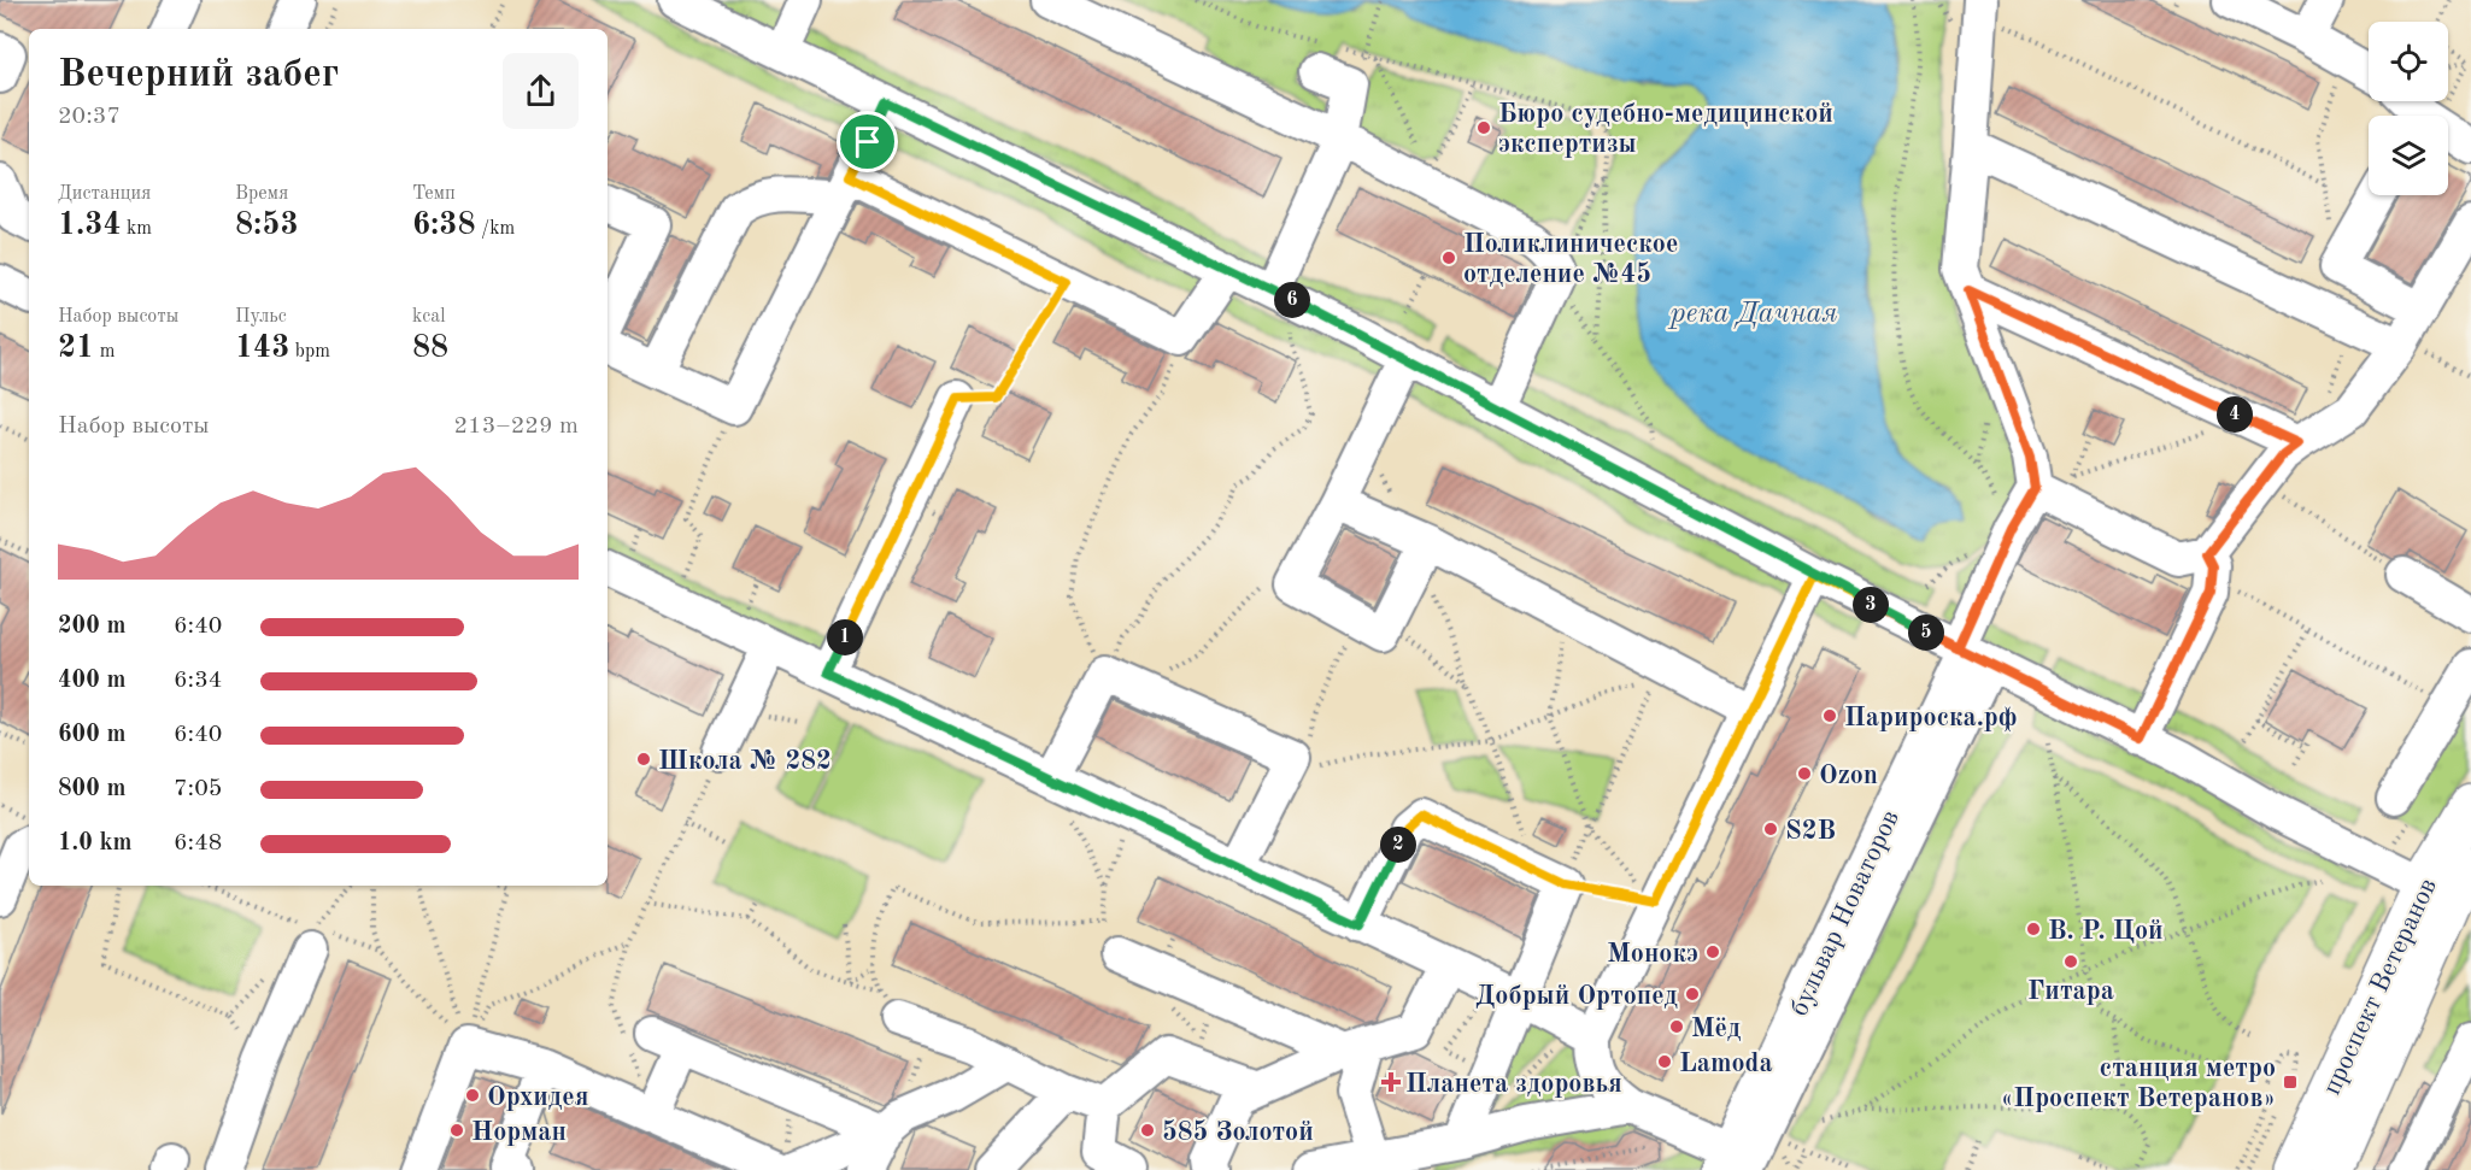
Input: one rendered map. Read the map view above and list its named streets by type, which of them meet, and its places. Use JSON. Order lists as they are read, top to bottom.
{
  "streets": {
    "main road": ["проспект Ветеранов"],
    "street": ["бульвар Новаторов"]
  },
  "water": ["река Дачная"],
  "places": {
    "other": [
      "Бюро судебно-медицинской экспертизы",
      "Поликлиническое отделение №45",
      "Парироска.рф",
      "Школа № 282",
      "Ozon",
      "S2B",
      "В. Р. Цой",
      "Монокэ",
      "Гитара",
      "Добрый Ортопед",
      "Мёд",
      "Lamoda",
      "Орхидея",
      "Норман",
      "585 Золотой"
    ],
    "health": ["Планета здоровья"],
    "transit": ["станция метро «Проспект Ветеранов»"]
  },
  "page": {
    "heading": ["Вечерний забег", "20:37"],
    "stats": [
      ["Дистанция", "1.34 km"],
      ["Время", "8:53"],
      ["Темп", "6:38 /km"],
      ["Набор высоты", "21 m"],
      ["Пульс", "143 bpm"],
      ["kcal", "88"]
    ],
    "pins": [
      "6",
      "4",
      "3",
      "5",
      "1",
      "2"
    ],
    "chart": ["Набор высоты", "213–229 m"],
    "list": [
      {
        "name": "200 m",
        "note": "6:40"
      },
      {
        "name": "400 m",
        "note": "6:34"
      },
      {
        "name": "600 m",
        "note": "6:40"
      },
      {
        "name": "800 m",
        "note": "7:05"
      },
      {
        "name": "1.0 km",
        "note": "6:48"
      }
    ]
  }
}
